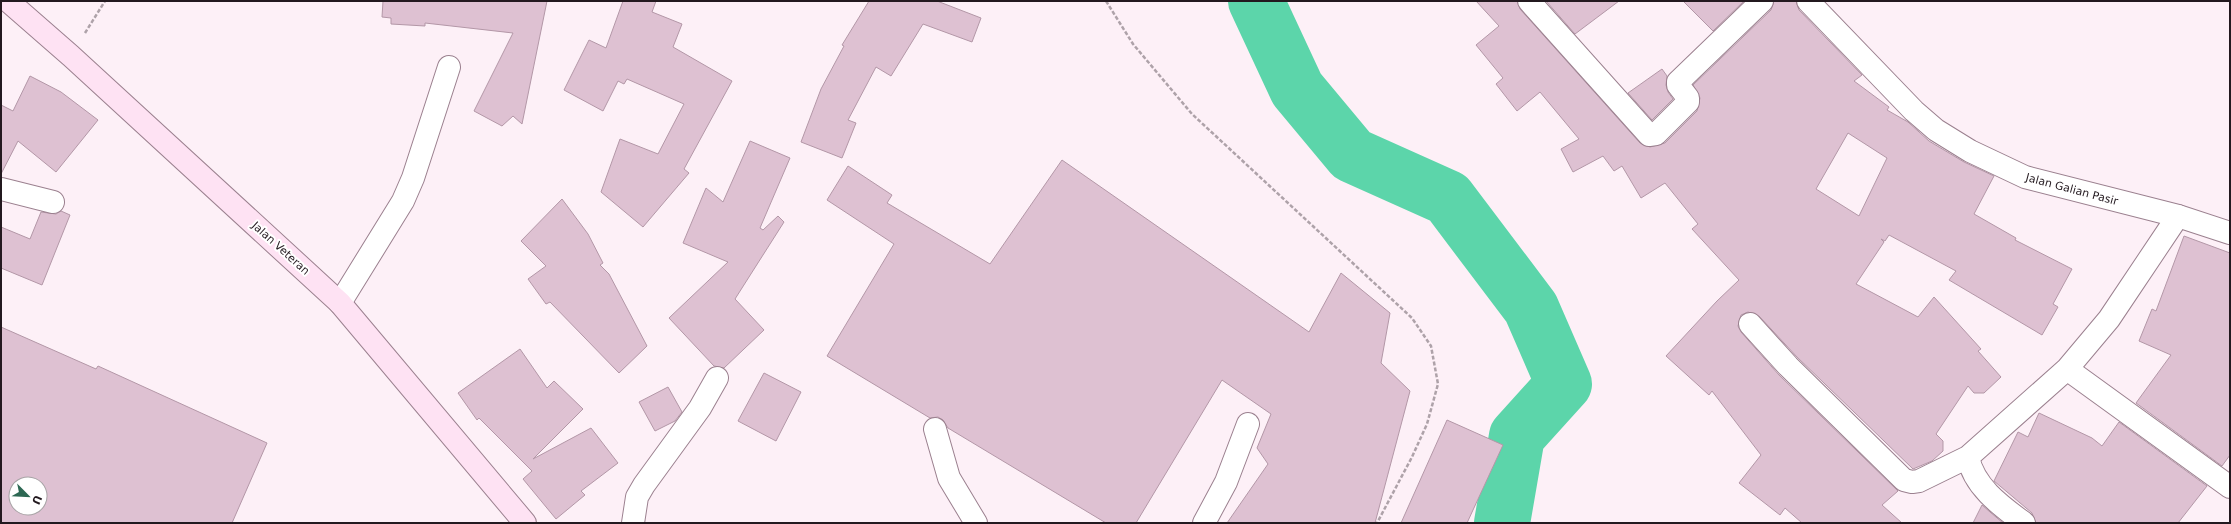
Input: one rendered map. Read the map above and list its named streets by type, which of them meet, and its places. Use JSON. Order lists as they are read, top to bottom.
{
  "streets": {
    "main road": ["Jalan Veteran"],
    "street": ["Jalan Galian Pasir"]
  },
  "north": "bottom right"
}
